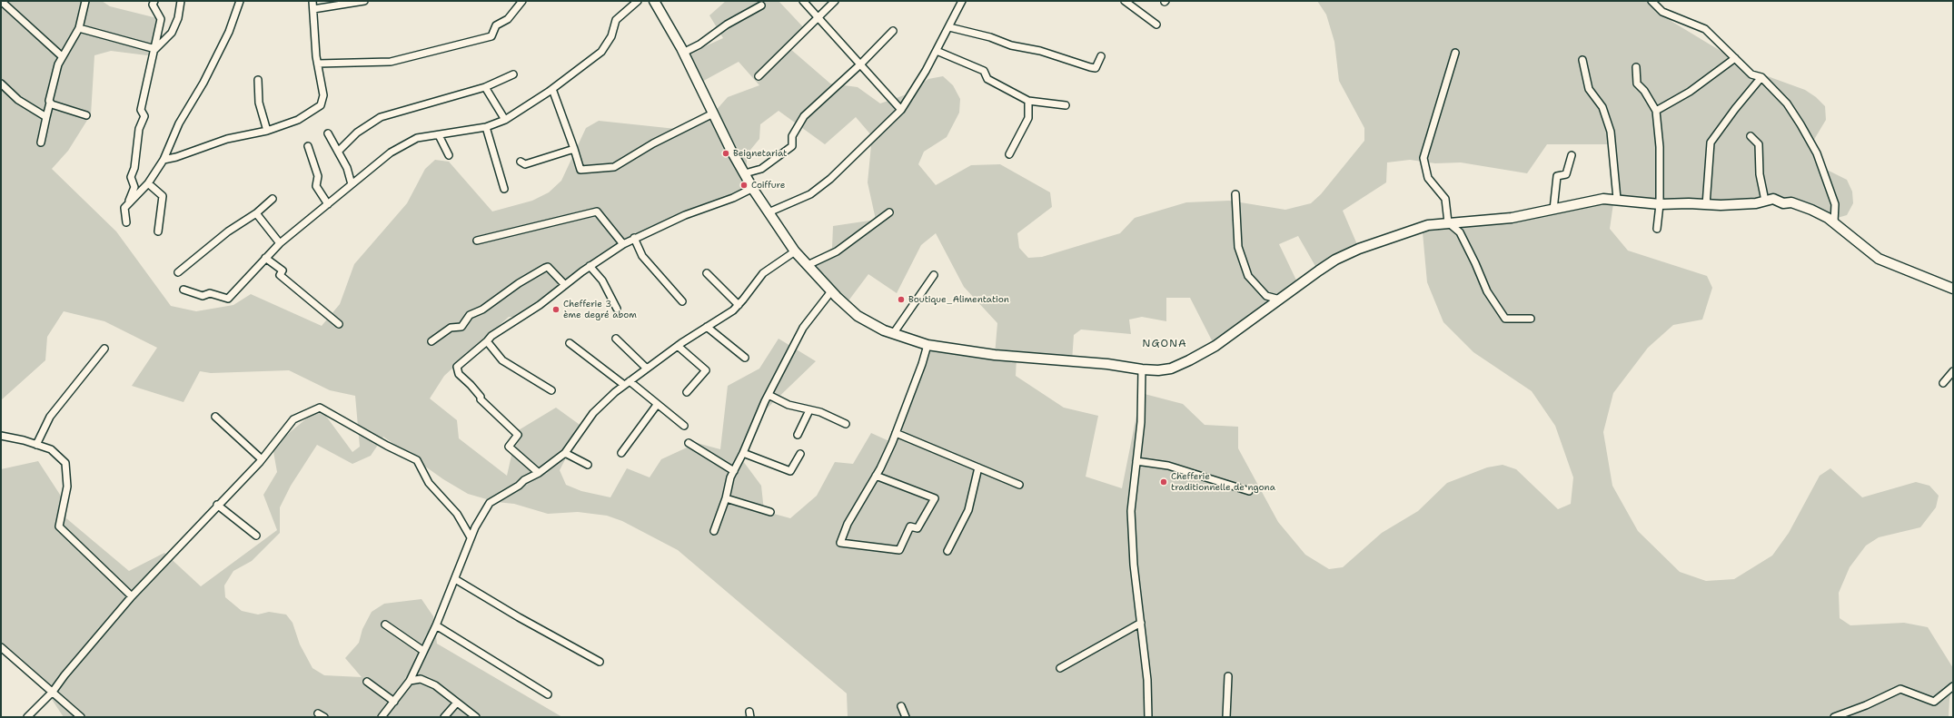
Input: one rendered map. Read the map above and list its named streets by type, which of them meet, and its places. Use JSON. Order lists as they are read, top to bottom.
{
  "districts": ["NGONA"],
  "places": [
    "Beignetariat",
    "Coiffure",
    "Boutique_Alimentation",
    "Chefferie 3 ème degré abom",
    "Chefferie traditionnelle de ngona"
  ]
}
